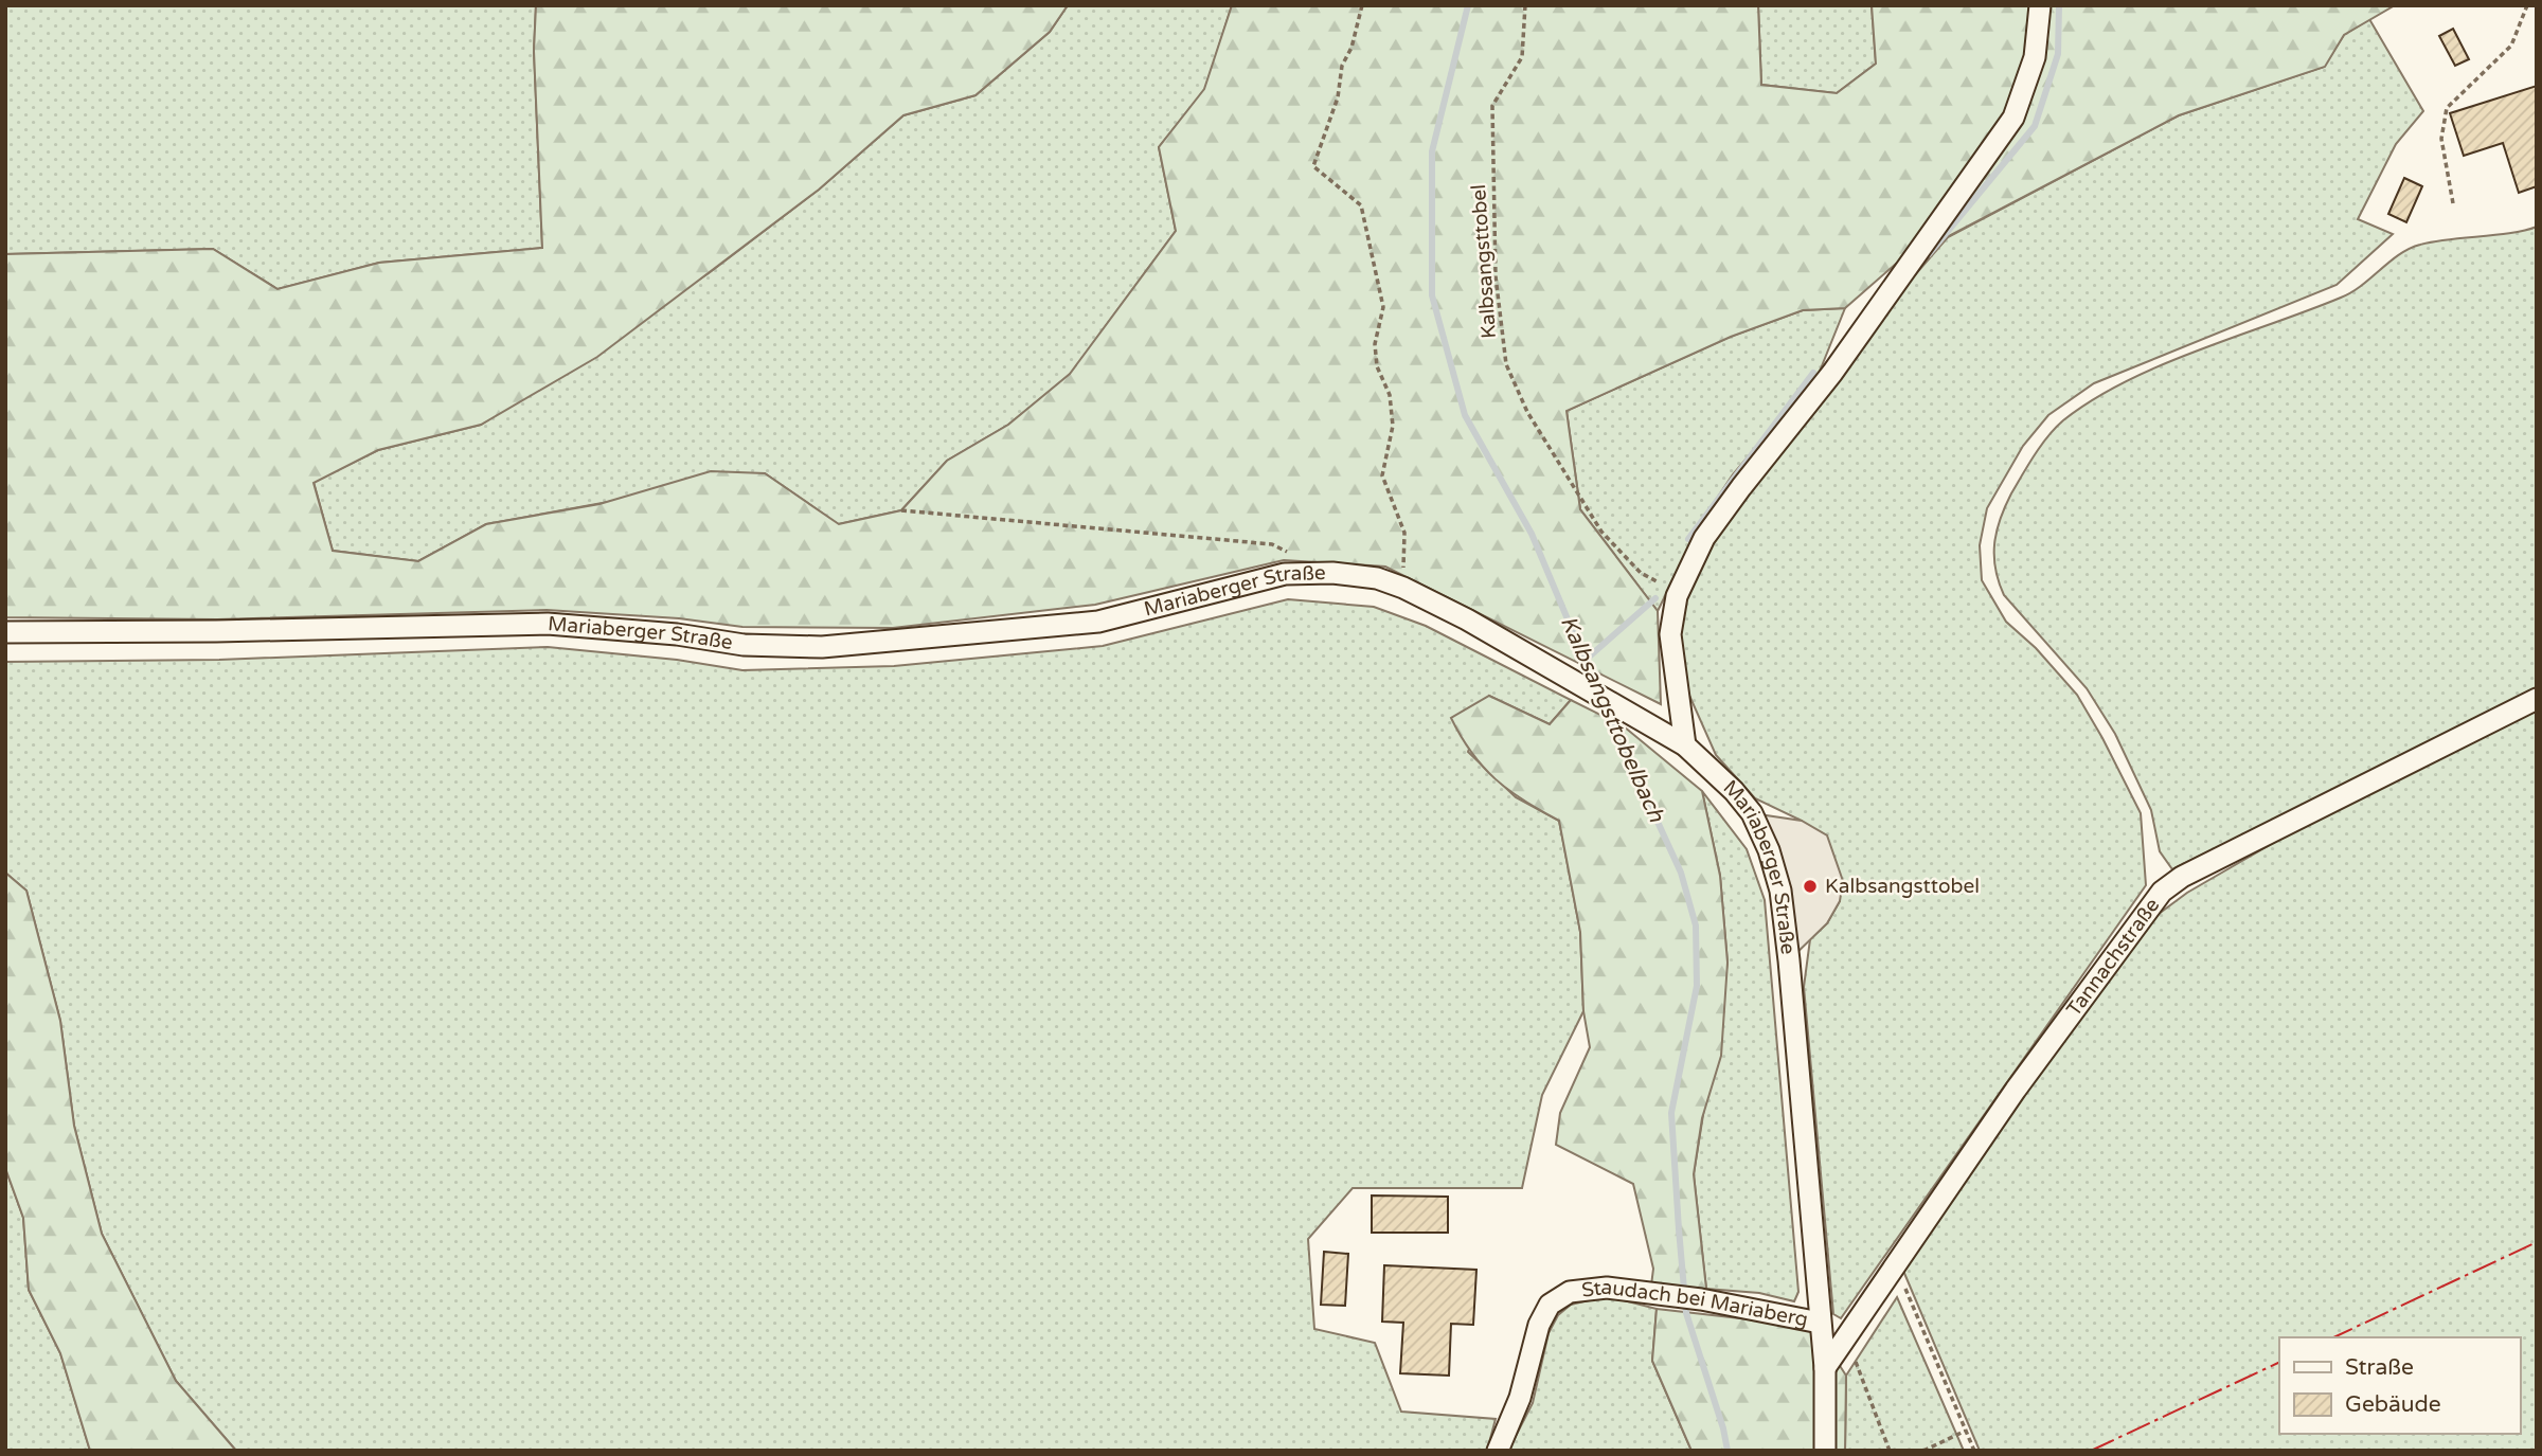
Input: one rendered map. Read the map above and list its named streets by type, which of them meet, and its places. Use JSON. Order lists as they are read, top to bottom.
{
  "streets": {
    "street": ["Mariaberger Straße", "Tannachstraße", "Staudach bei Mariaberg"],
    "path": ["Kalbsangsttobel"]
  },
  "crossings": [
    ["Mariaberger Straße", "Tannachstraße"],
    ["Mariaberger Straße", "Staudach bei Mariaberg"]
  ],
  "water": ["Kalbsangsttobelbach"],
  "places": ["Kalbsangsttobel"],
  "legend": ["Straße", "Gebäude"]
}
